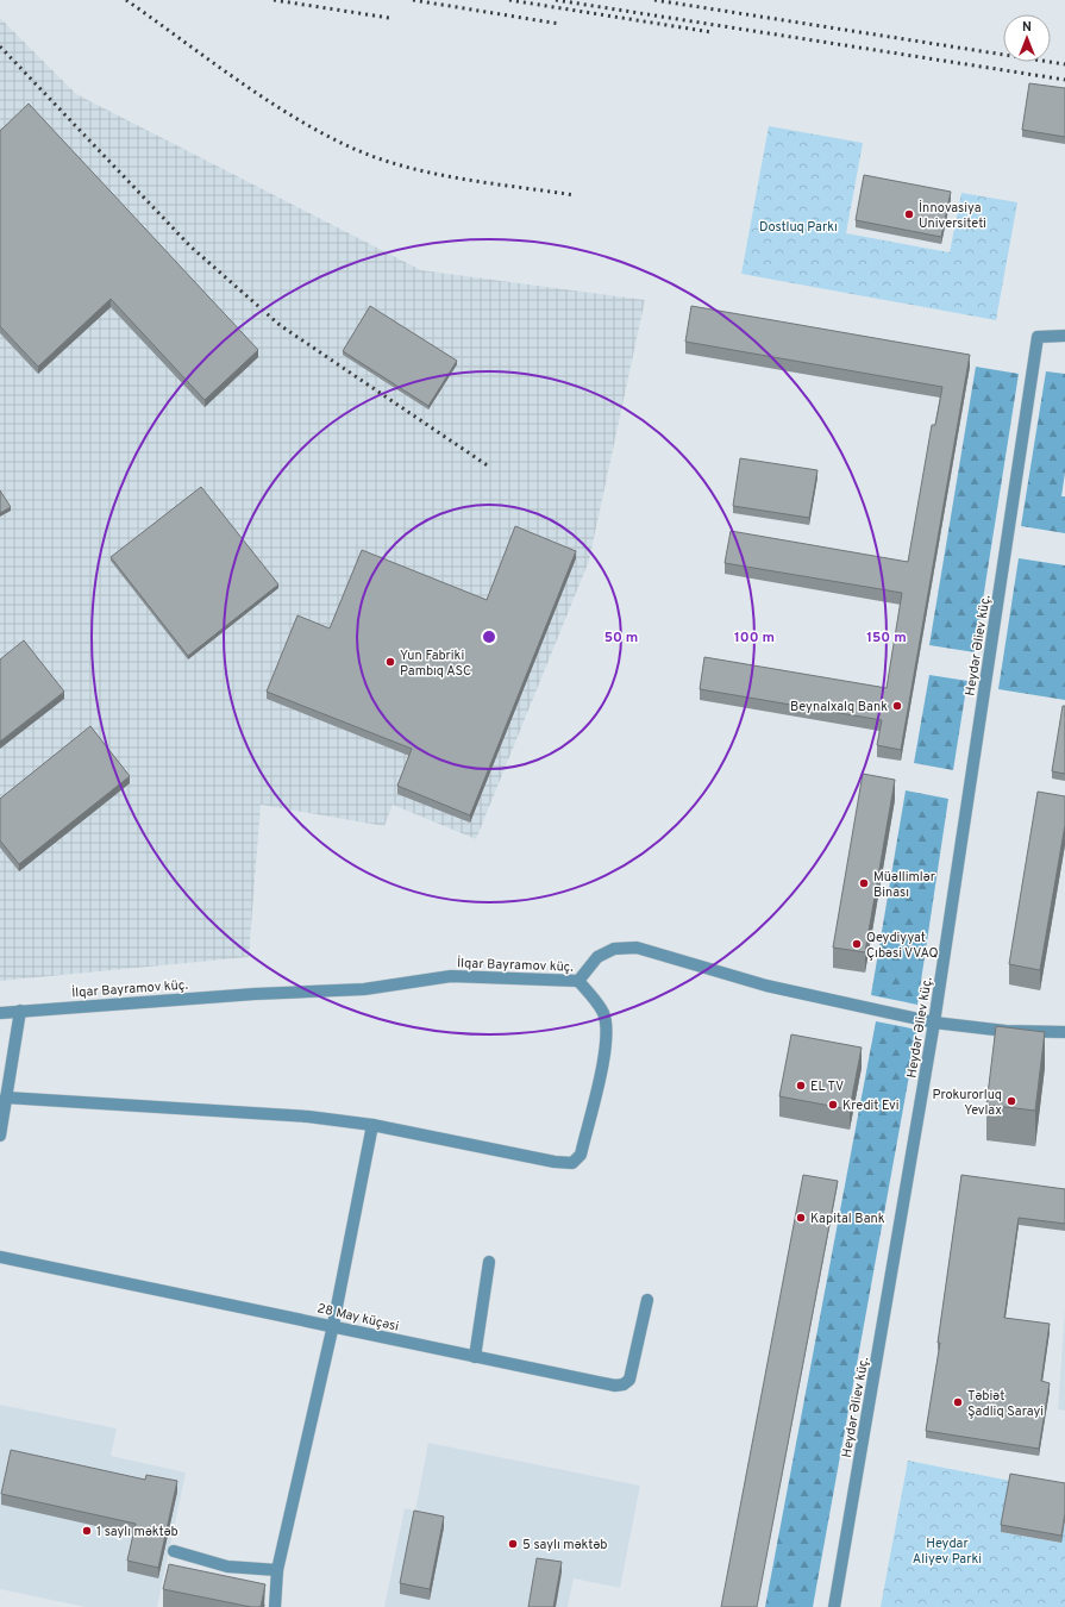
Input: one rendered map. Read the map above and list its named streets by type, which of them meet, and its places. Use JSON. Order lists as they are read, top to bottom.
{
  "streets": {
    "street": ["Heydər Əliev küç.", "İlqar Bayramov küç.", "28 May küçəsi"]
  },
  "crossings": [
    ["Heydər Əliev küç.", "İlqar Bayramov küç."]
  ],
  "parks": ["Dostluq Parkı", "Heydar Aliyev Parki"],
  "places": [
    "İnnovasiya Universiteti",
    "Yun Fabriki Pambıq ASC",
    "Beynalxalq Bank",
    "Müəllimlər Binası",
    "Qeydiyyat Çıbəsi VVAQ",
    "EL TV",
    "Prokurorluq Yevlax",
    "Kredit Evi",
    "Kapital Bank",
    "Təbiət Şadliq Sarayi",
    "1 saylı məktəb",
    "5 saylı məktəb"
  ],
  "north": "top",
  "rings": ["50 m", "100 m", "150 m"]
}
